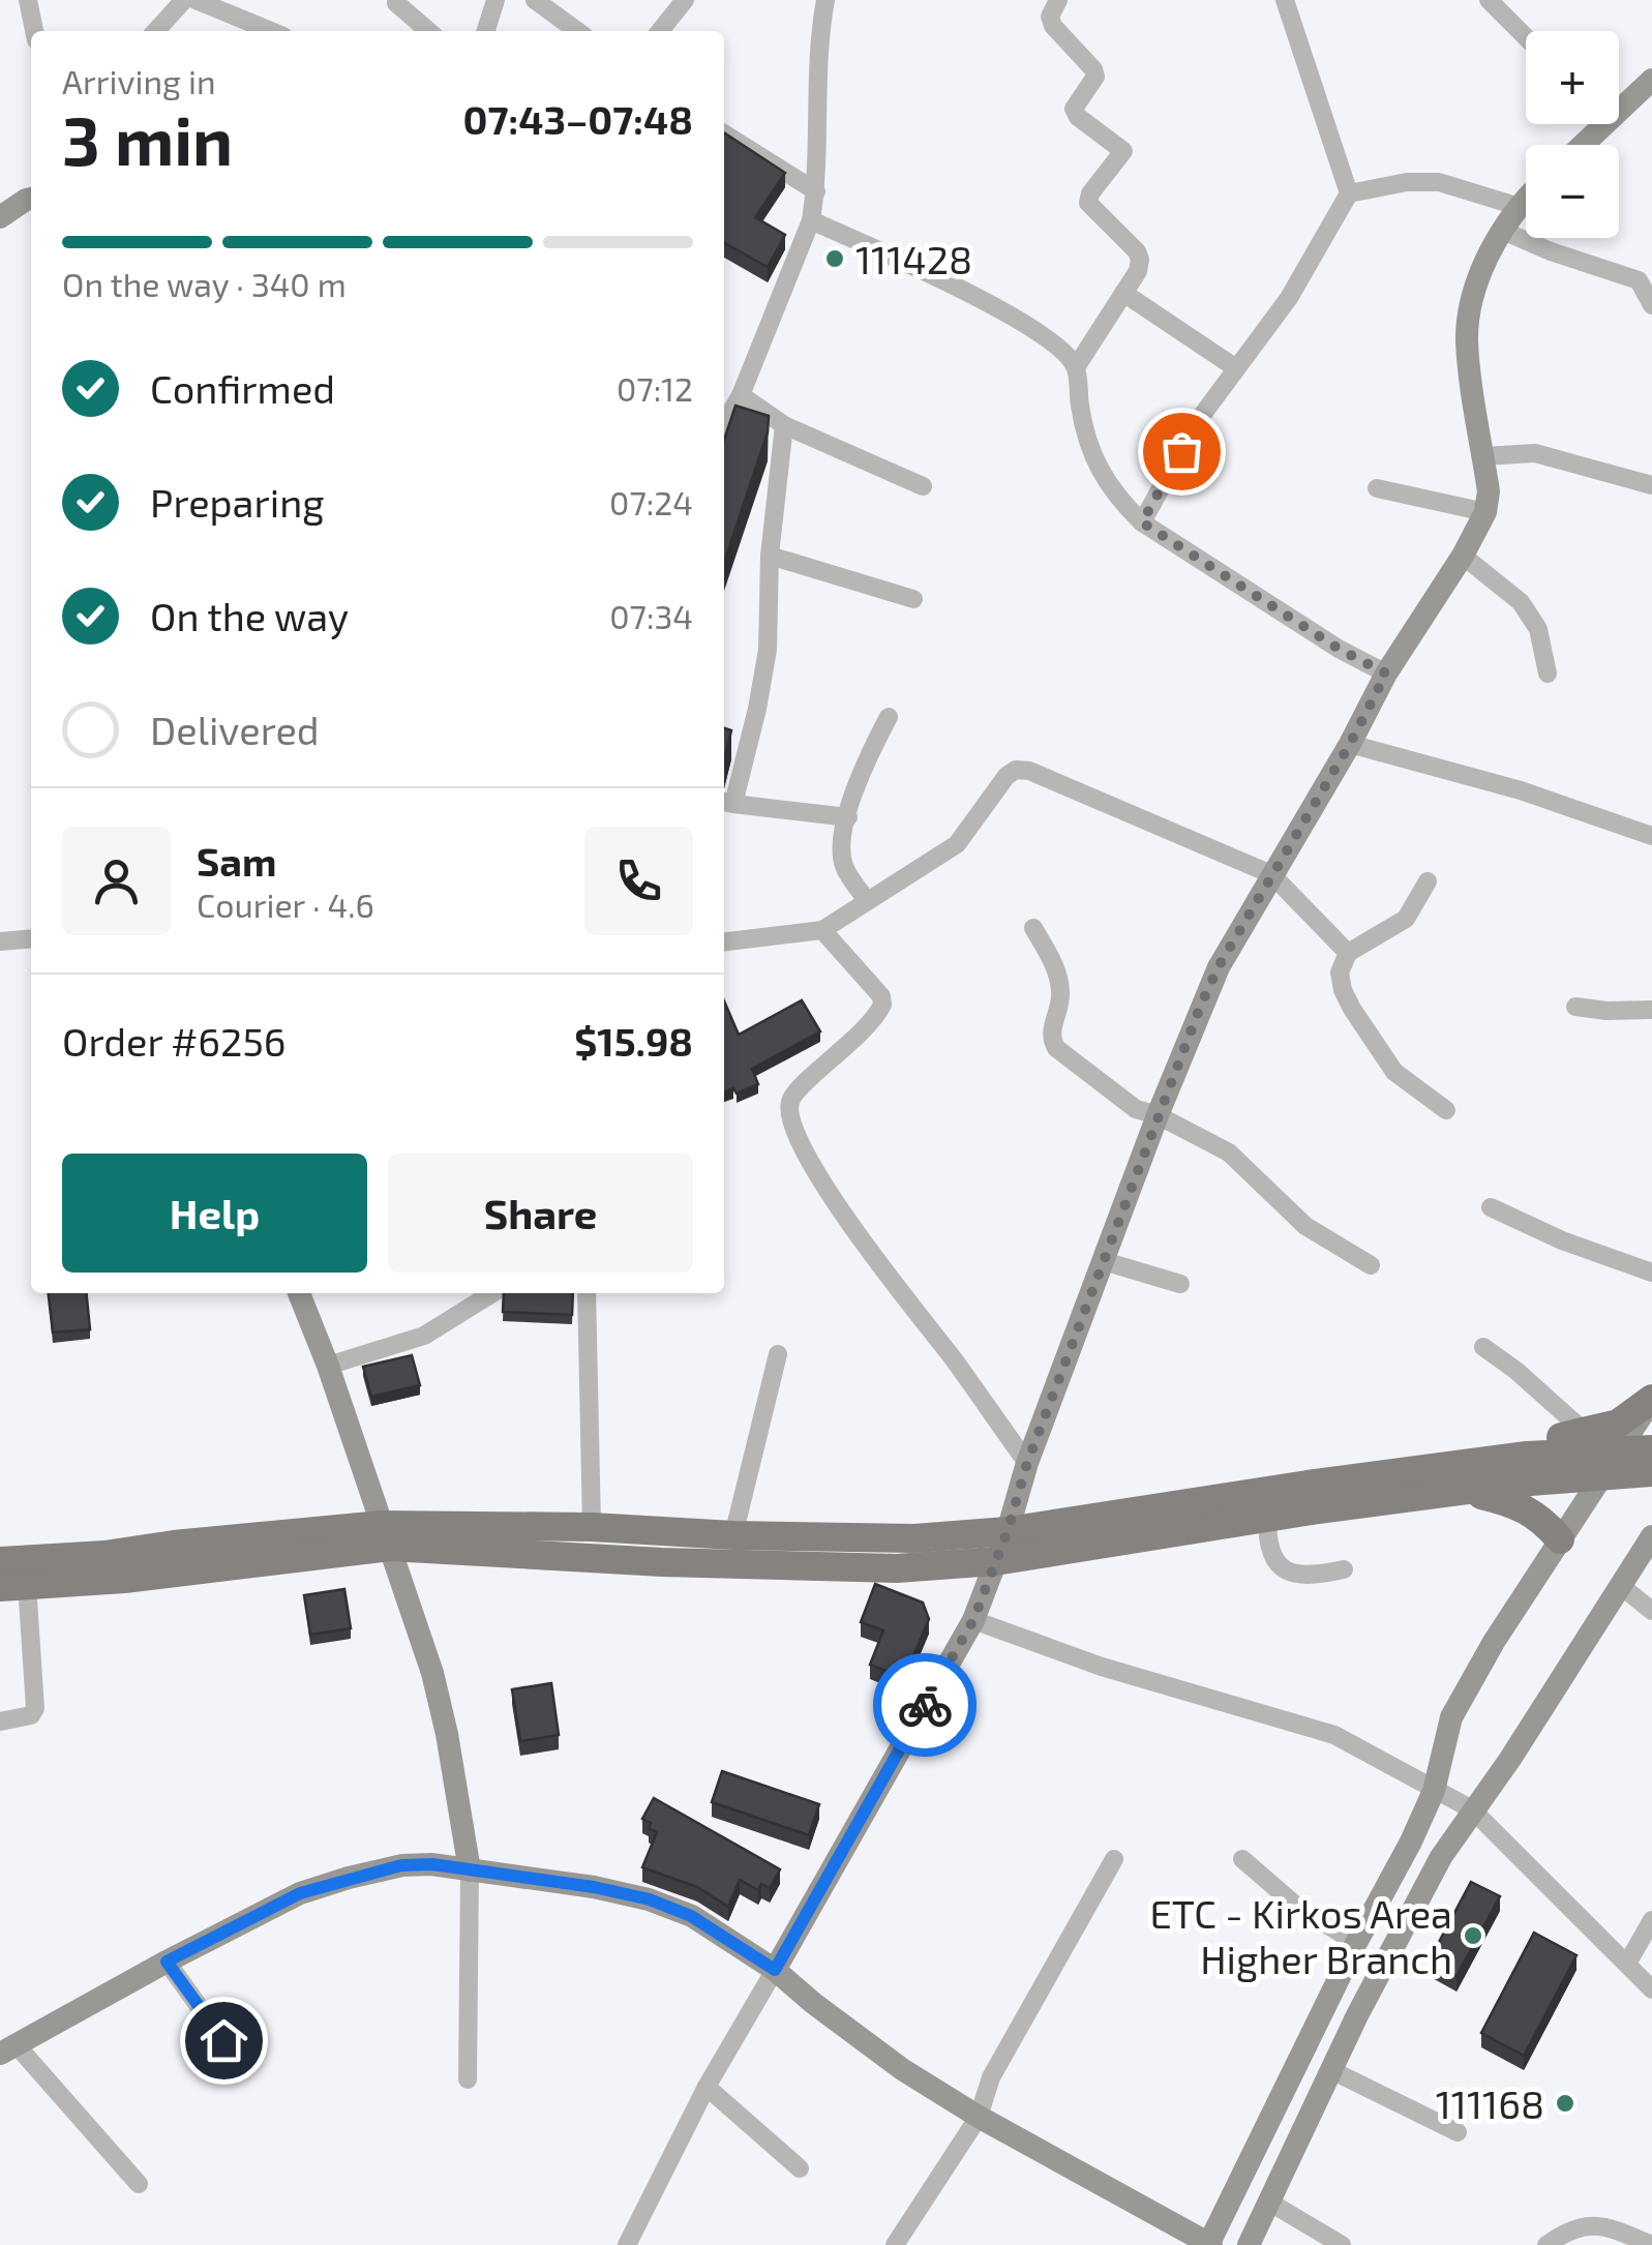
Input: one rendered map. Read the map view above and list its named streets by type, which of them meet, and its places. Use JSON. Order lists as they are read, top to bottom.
{
  "places": ["111428", "ETC - Kirkos Area Higher Branch", "111168"],
  "page": {
    "map_buttons": ["+", "−"],
    "heading": ["3 min", "Arriving in", "07:43–07:48"],
    "panel": [
      "Sam",
      "Courier · 4.6",
      "Order #6256",
      "$15.98"
    ],
    "bar": "On the way · 340 m",
    "list": [
      ["Confirmed", "07:12"],
      ["Preparing", "07:24"],
      ["On the way", "07:34"],
      "Delivered"
    ],
    "buttons": ["Help", "Share"]
  }
}
